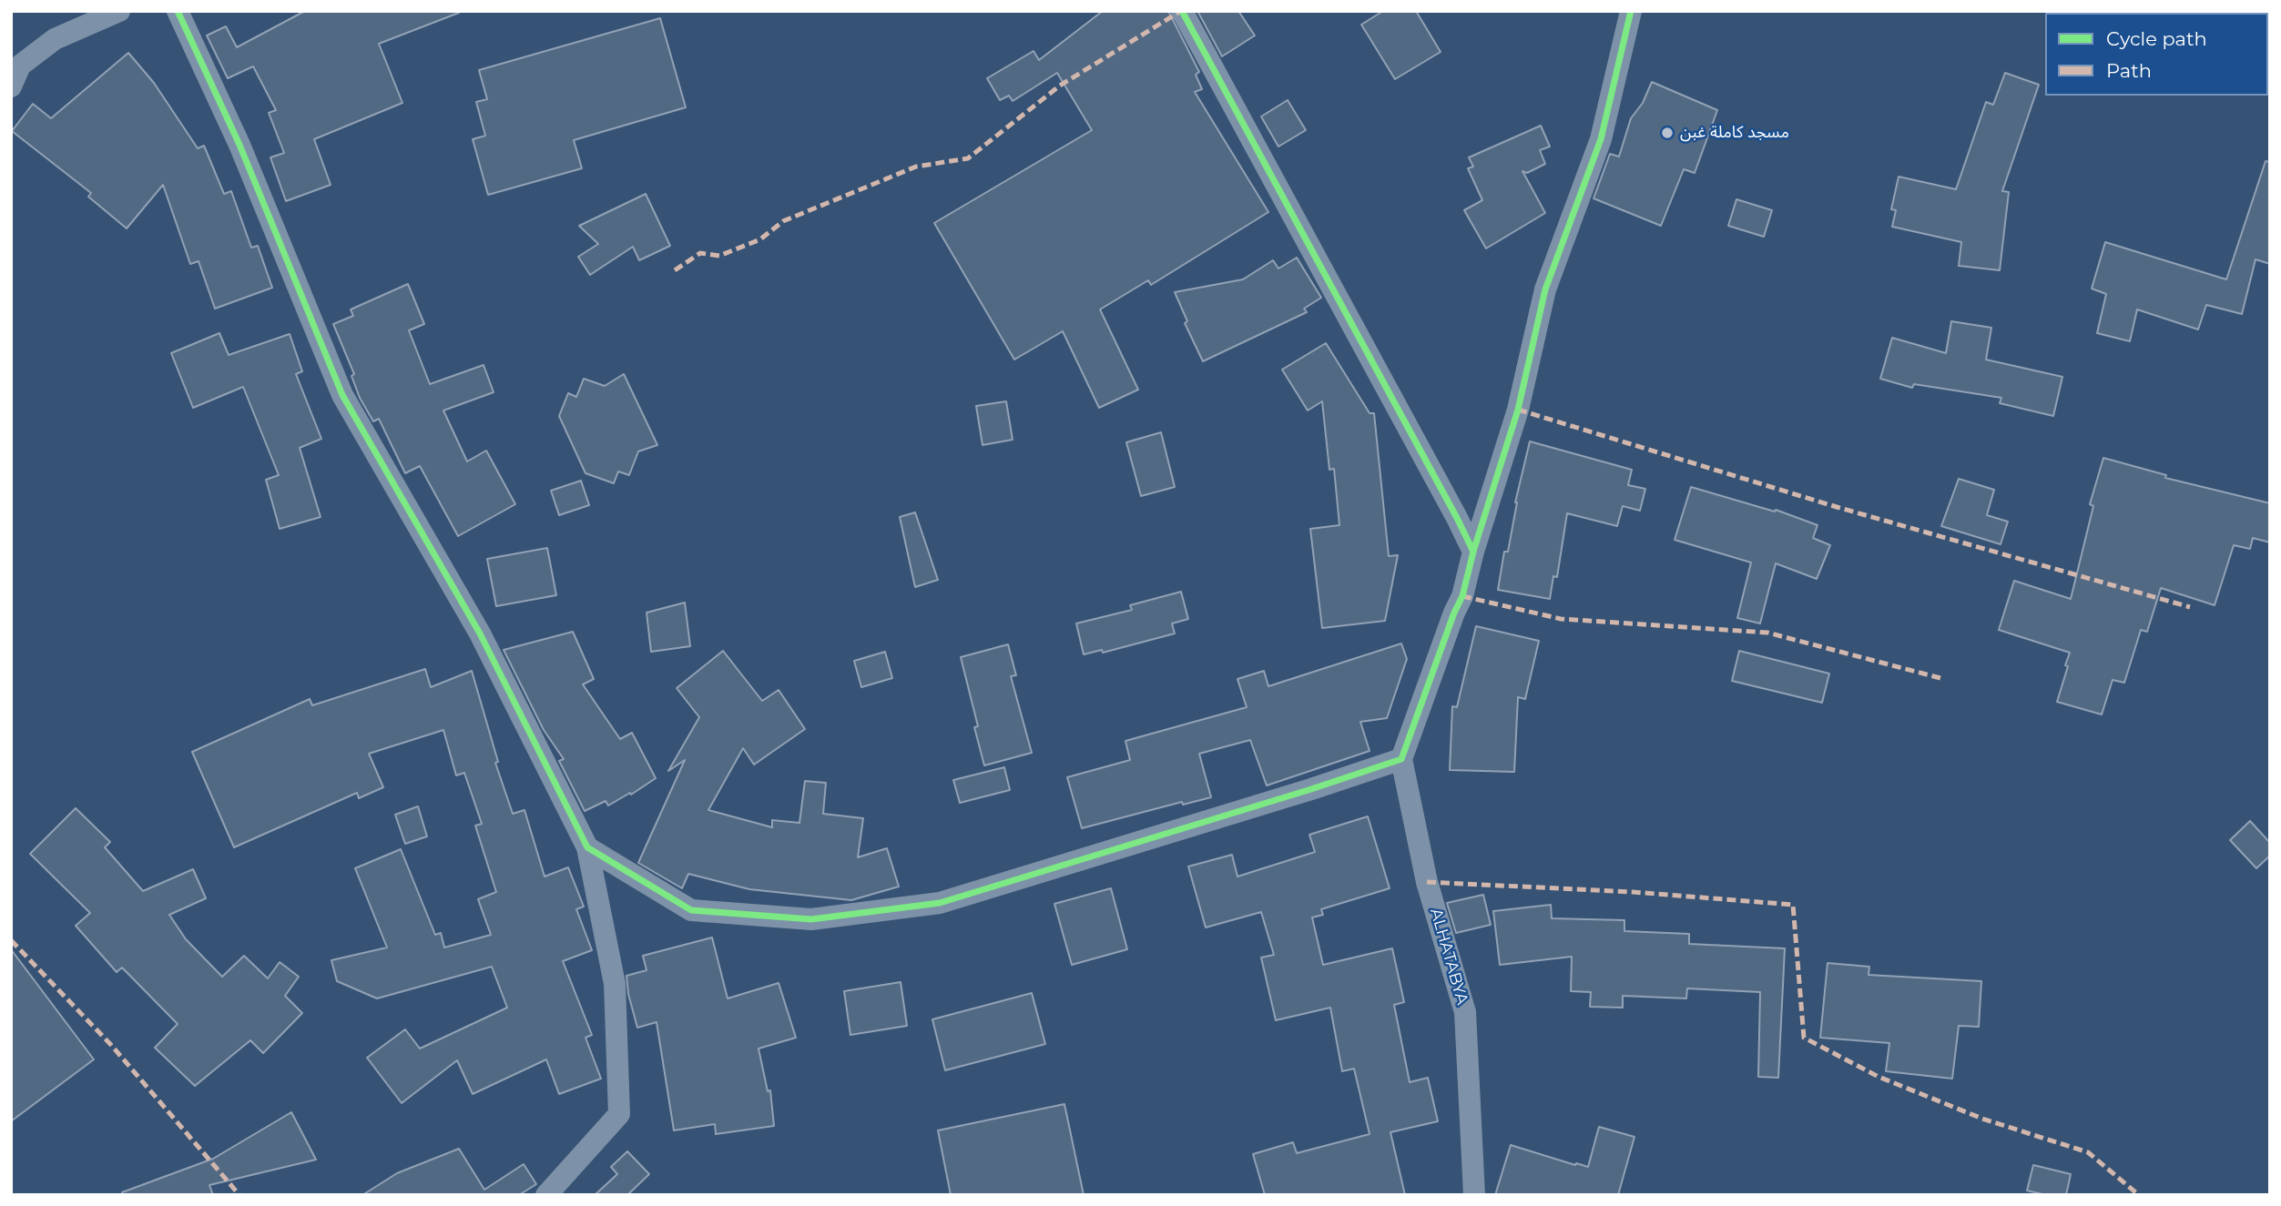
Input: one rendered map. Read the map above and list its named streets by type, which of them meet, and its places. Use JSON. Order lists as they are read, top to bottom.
{
  "streets": {
    "street": ["ALHATABYA"]
  },
  "places": ["مسجد كاملة غبن"],
  "legend": ["Cycle path", "Path"]
}
